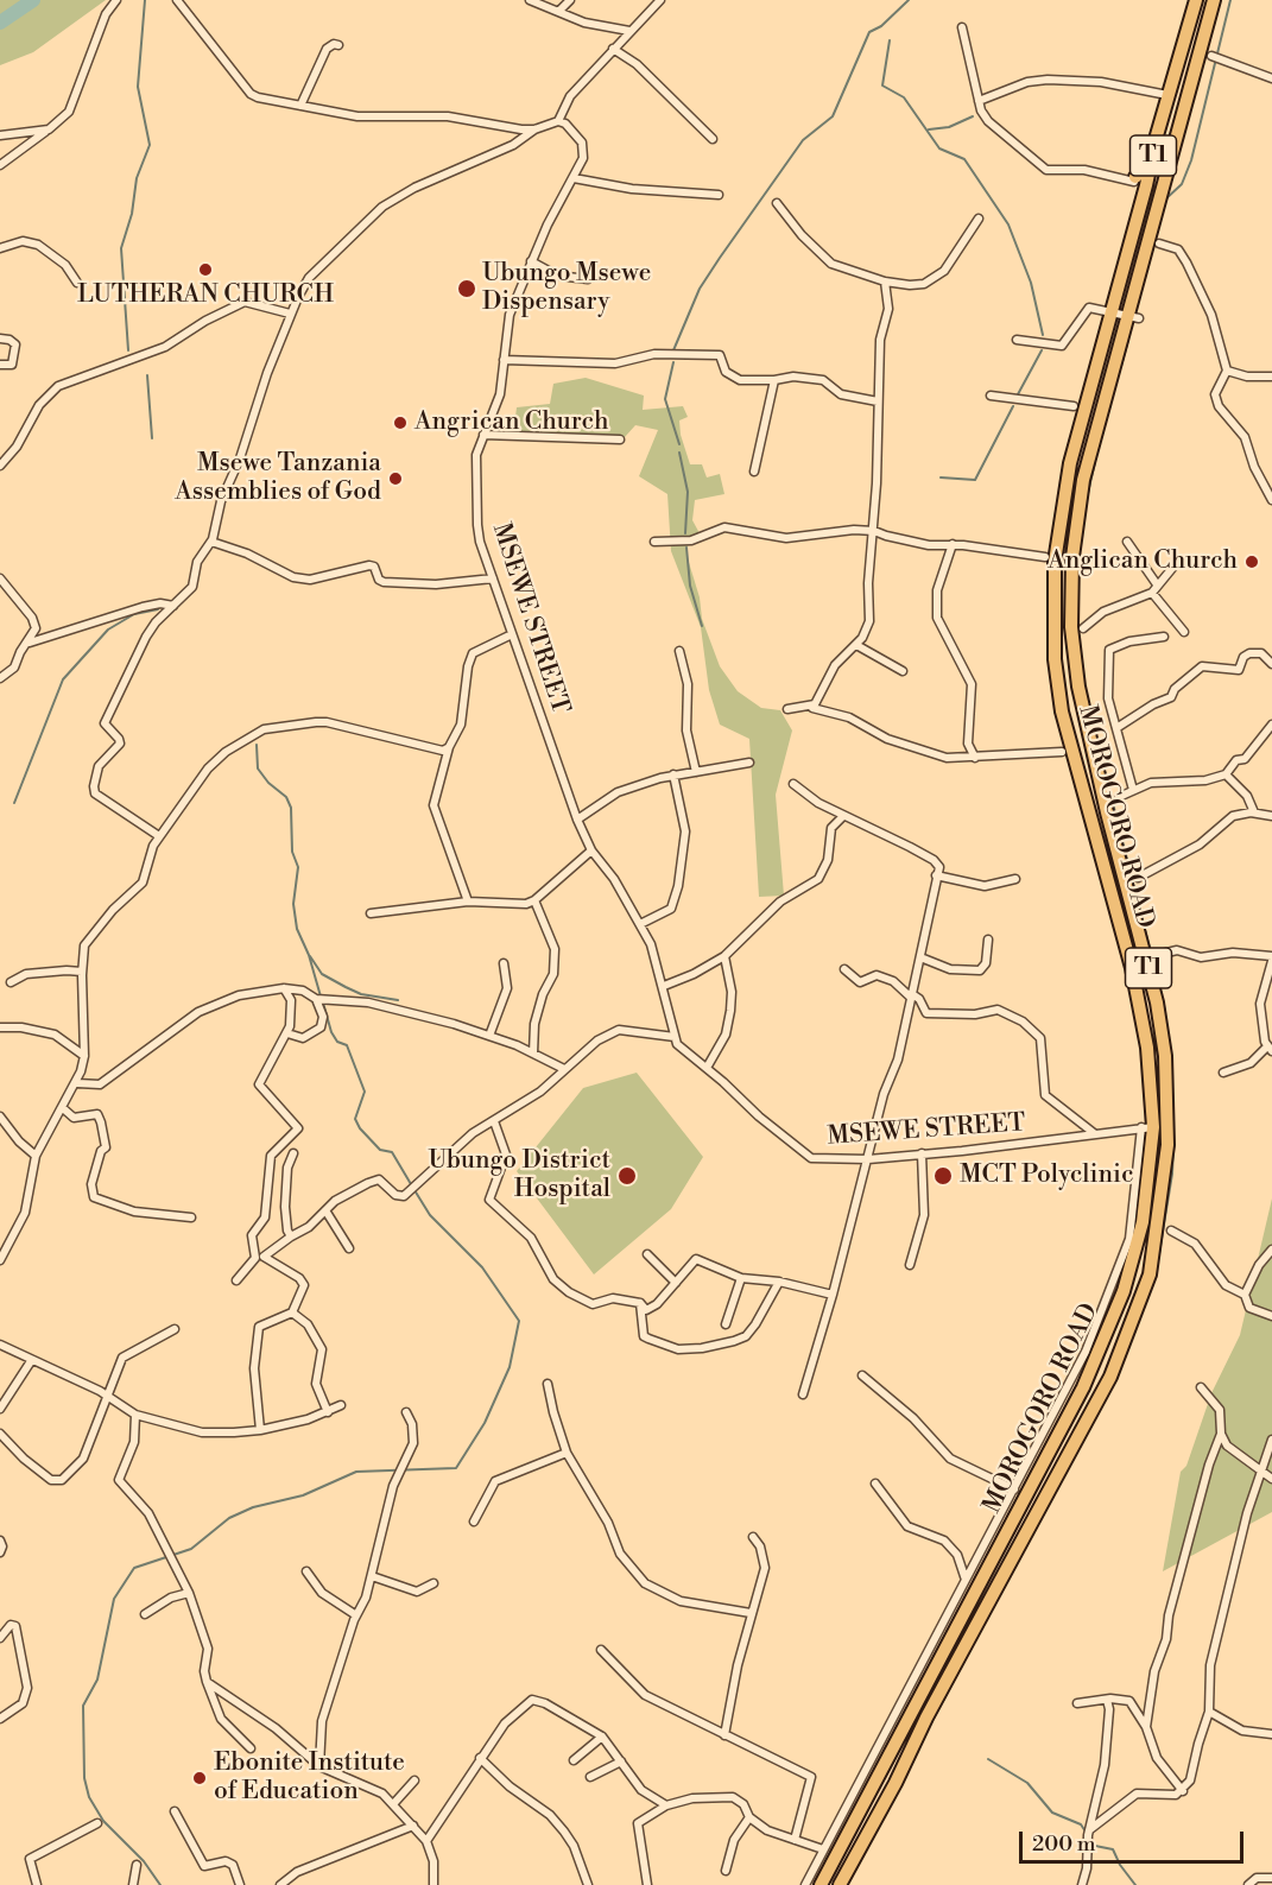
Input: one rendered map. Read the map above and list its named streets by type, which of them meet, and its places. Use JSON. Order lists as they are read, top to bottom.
{
  "streets": {
    "highway": ["T1", "MOROGORO ROAD"],
    "street": ["MSEWE STREET"]
  },
  "crossings": [
    ["MSEWE STREET", "MOROGORO ROAD"]
  ],
  "places": [
    "LUTHERAN CHURCH",
    "Ubungo Msewe Dispensary",
    "Angrican Church",
    "Msewe Tanzania Assemblies of God",
    "Anglican Church",
    "Ubungo District Hospital",
    "MCT Polyclinic",
    "Ebonite Institute of Education"
  ],
  "scale_bar": "200 m"
}
